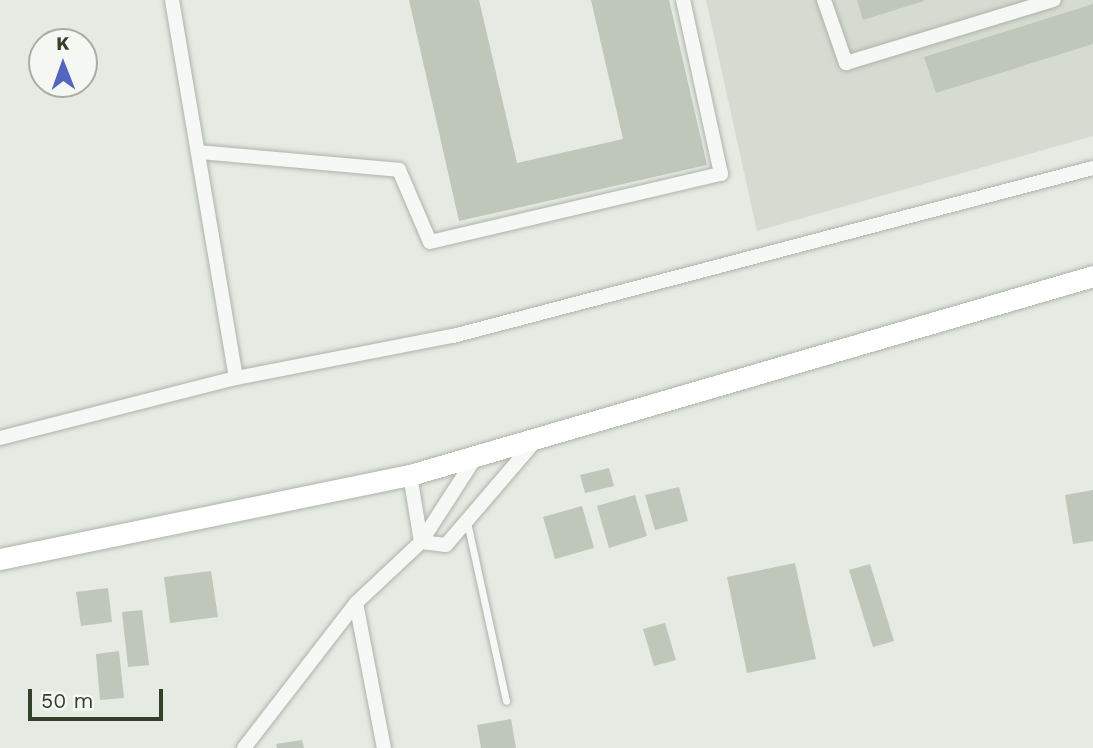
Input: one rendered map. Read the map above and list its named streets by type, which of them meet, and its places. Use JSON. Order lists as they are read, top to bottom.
{
  "scale_bar": "50 m",
  "north": "top"
}
